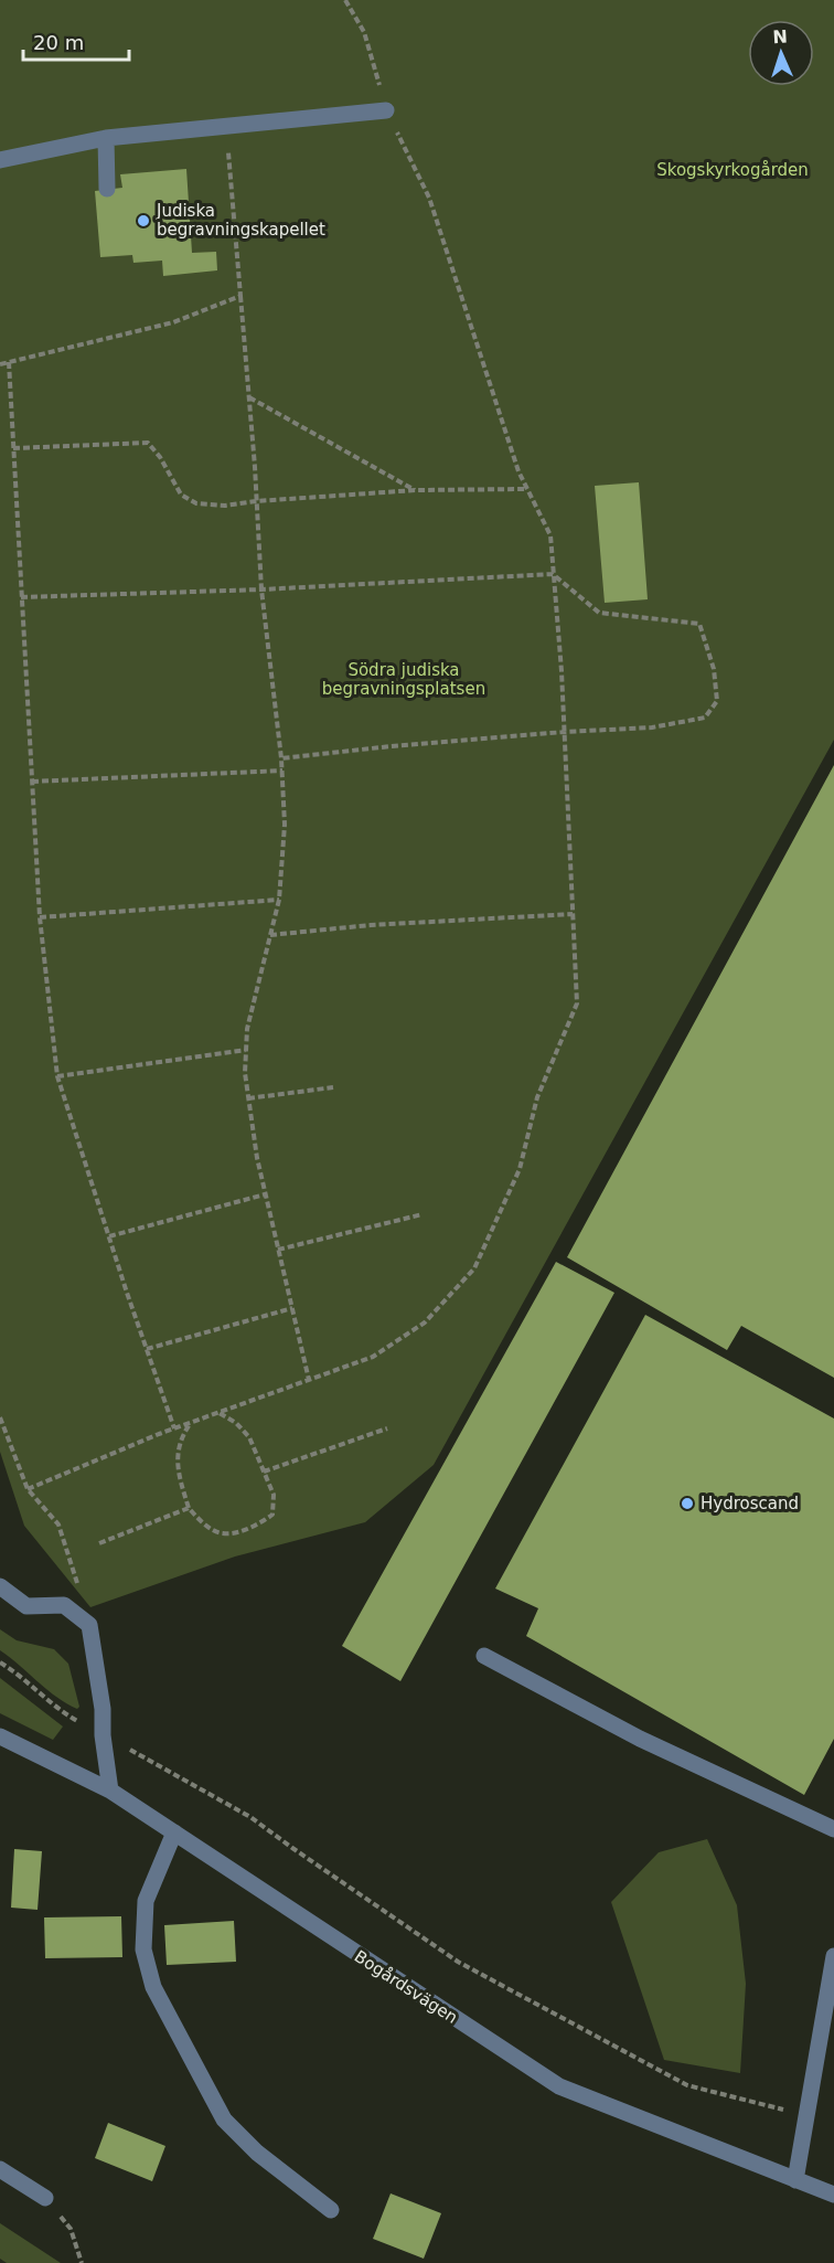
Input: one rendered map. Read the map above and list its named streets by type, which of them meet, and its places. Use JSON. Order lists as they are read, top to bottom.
{
  "streets": {
    "street": ["Bogårdsvägen"]
  },
  "parks": ["Skogskyrkogården", "Södra judiska begravningsplatsen"],
  "places": ["Judiska begravningskapellet", "Hydroscand"],
  "scale_bar": "20 m",
  "north": "top"
}
